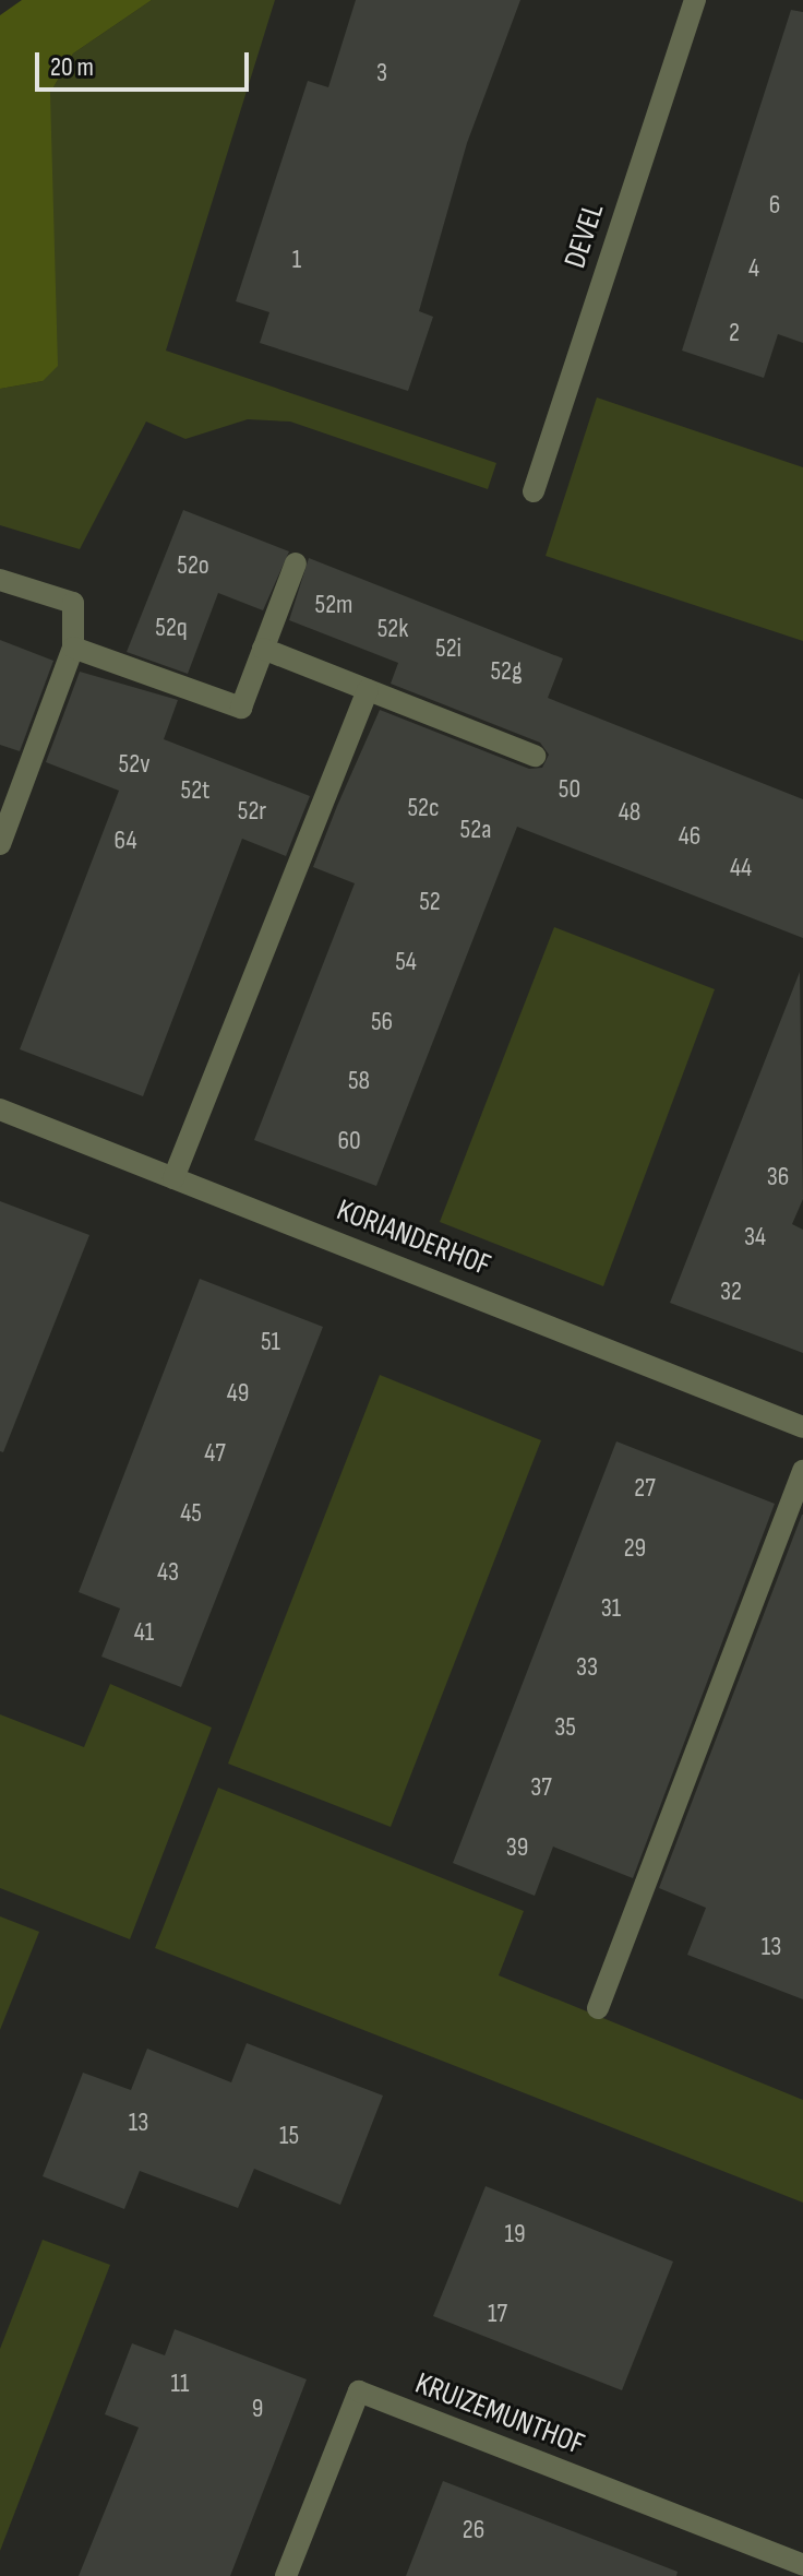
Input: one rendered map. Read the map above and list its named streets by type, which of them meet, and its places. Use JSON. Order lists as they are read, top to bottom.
{
  "streets": {
    "street": ["DEVEL", "KORIANDERHOF", "KRUIZEMUNTHOF"]
  },
  "house_numbers": [
    "3",
    "6",
    "1",
    "4",
    "2",
    "52o",
    "52m",
    "52q",
    "52k",
    "52i",
    "52g",
    "52v",
    "50",
    "52t",
    "52c",
    "52r",
    "48",
    "52a",
    "46",
    "64",
    "44",
    "52",
    "54",
    "56",
    "58",
    "60",
    "36",
    "34",
    "32",
    "51",
    "49",
    "47",
    "27",
    "45",
    "29",
    "43",
    "31",
    "41",
    "33",
    "35",
    "37",
    "39",
    "13",
    "13",
    "15",
    "19",
    "17",
    "11",
    "9",
    "26"
  ],
  "scale_bar": "20 m"
}
